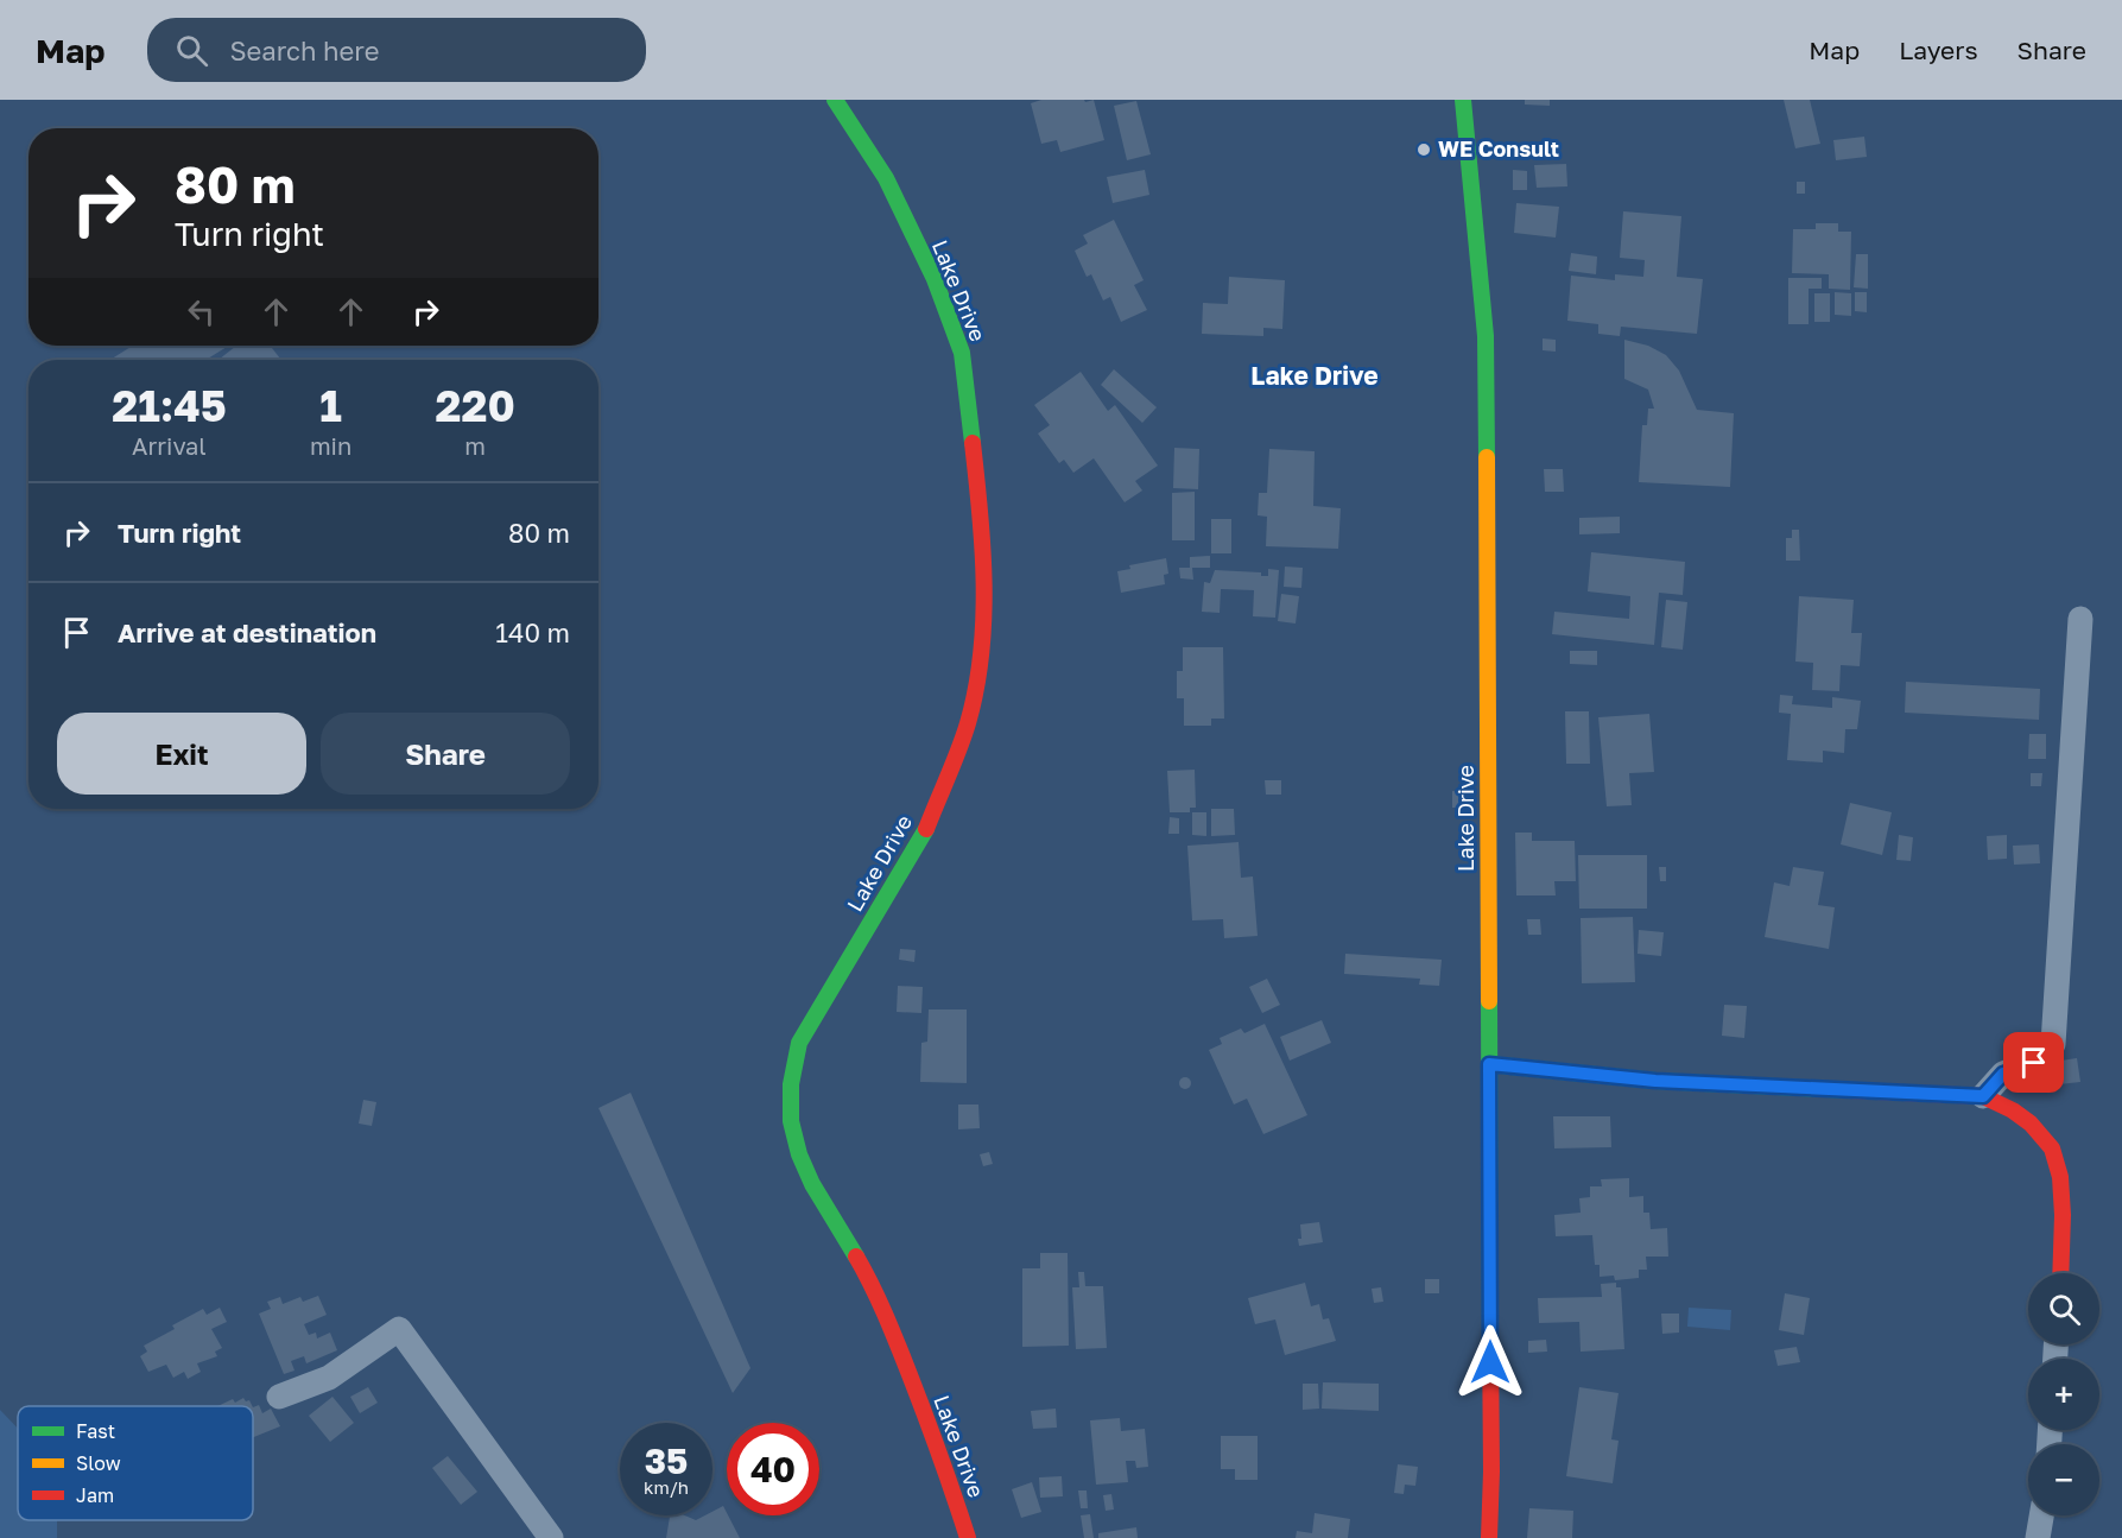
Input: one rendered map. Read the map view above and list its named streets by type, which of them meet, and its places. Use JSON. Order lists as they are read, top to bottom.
{
  "streets": {
    "street": ["Lake Drive"]
  },
  "districts": ["Lake Drive"],
  "places": ["WE Consult"],
  "legend": ["Fast", "Slow", "Jam"],
  "page": {
    "header": "Map",
    "search": "Search here",
    "nav": ["Map", "Layers", "Share"],
    "turn": ["80 m", "Turn right"],
    "eta": [
      "21:45",
      "Arrival",
      "1",
      "min",
      "220",
      "m"
    ],
    "list": [
      {
        "name": "Turn right",
        "value": "80 m"
      },
      {
        "name": "Arrive at destination",
        "value": "140 m"
      }
    ],
    "buttons": ["Exit", "Share"],
    "map_buttons": ["+", "−"],
    "speed": "35 km/h",
    "limit": "40"
  }
}
